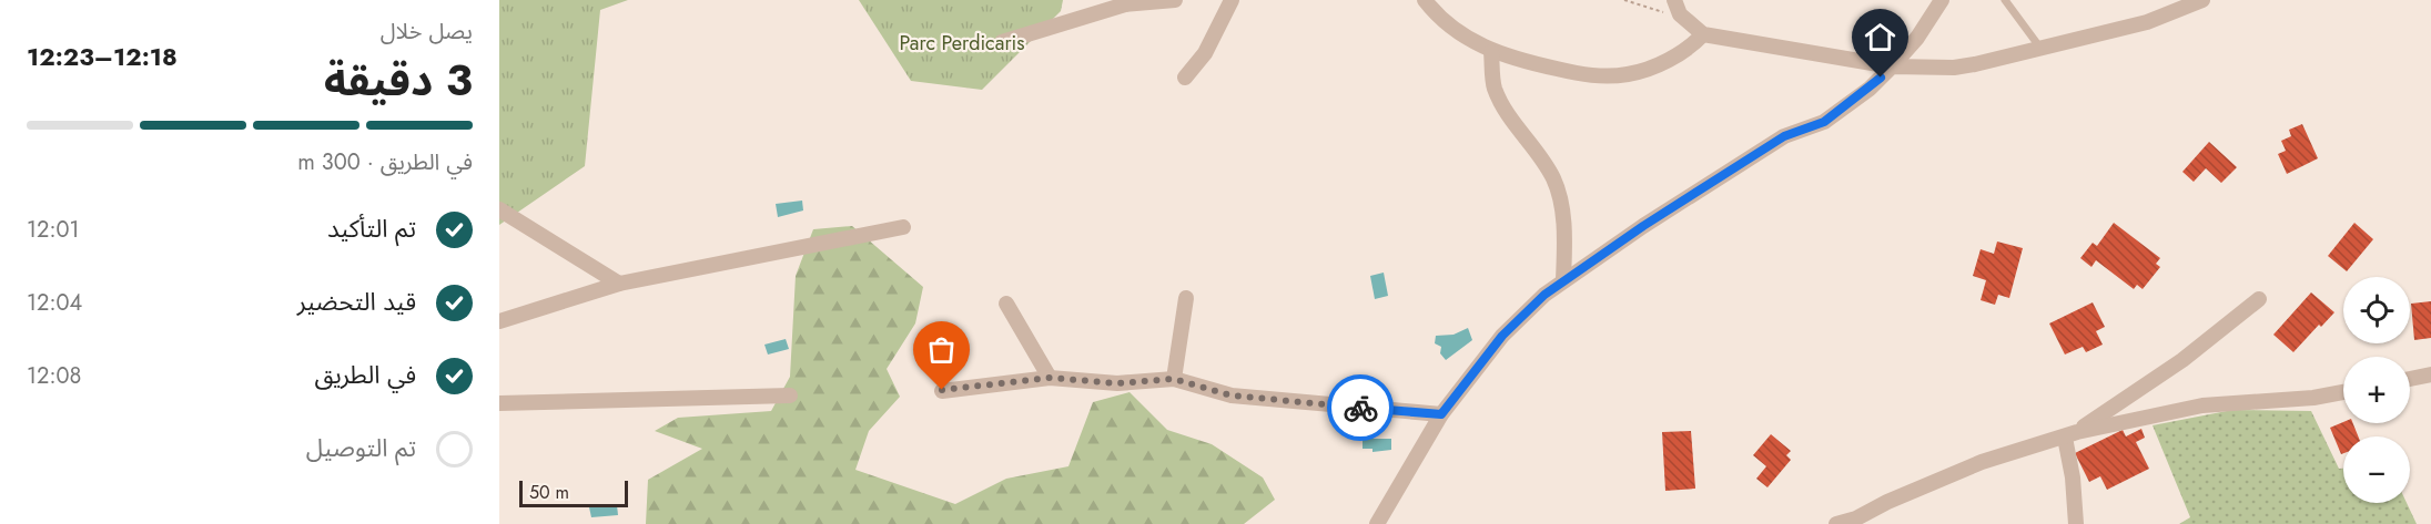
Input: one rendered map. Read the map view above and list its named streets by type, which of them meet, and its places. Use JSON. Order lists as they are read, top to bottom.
{
  "parks": ["Parc Perdicaris"],
  "scale_bar": "50 m",
  "page": {
    "heading": ["3 دقيقة", "يصل خلال", "12:18–12:23"],
    "bar": "في الطريق · 300 m",
    "list": [
      ["تم التأكيد", "12:01"],
      ["قيد التحضير", "12:04"],
      ["في الطريق", "12:08"],
      "تم التوصيل"
    ],
    "map_buttons": ["+", "−"],
    "scale": "50 m"
  }
}
